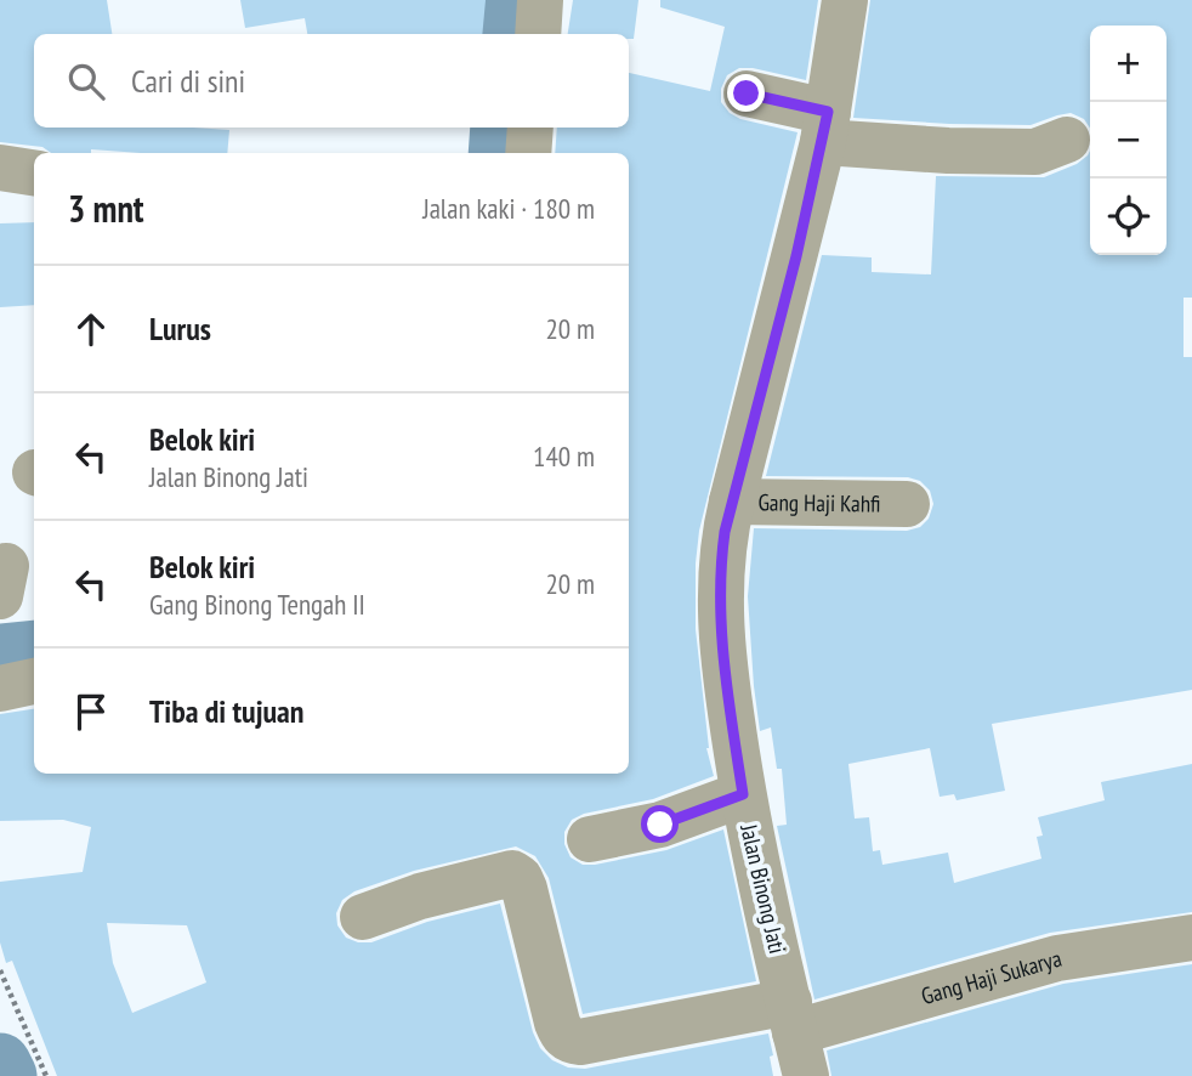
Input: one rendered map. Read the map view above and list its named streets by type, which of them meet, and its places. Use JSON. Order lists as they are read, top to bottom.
{
  "streets": {
    "street": ["Gang Haji Kahfi", "Jalan Binong Jati", "Gang Haji Sukarya"]
  },
  "crossings": [
    ["Gang Haji Kahfi", "Jalan Binong Jati"],
    ["Jalan Binong Jati", "Gang Haji Sukarya"]
  ],
  "page": {
    "map_buttons": ["+", "−"],
    "search": "Cari di sini",
    "heading": ["3 mnt", "Jalan kaki · 180 m"],
    "list": [
      ["Lurus", "20 m"],
      ["Belok kiri", "Jalan Binong Jati", "140 m"],
      ["Belok kiri", "Gang Binong Tengah II", "20 m"],
      "Tiba di tujuan"
    ]
  }
}
